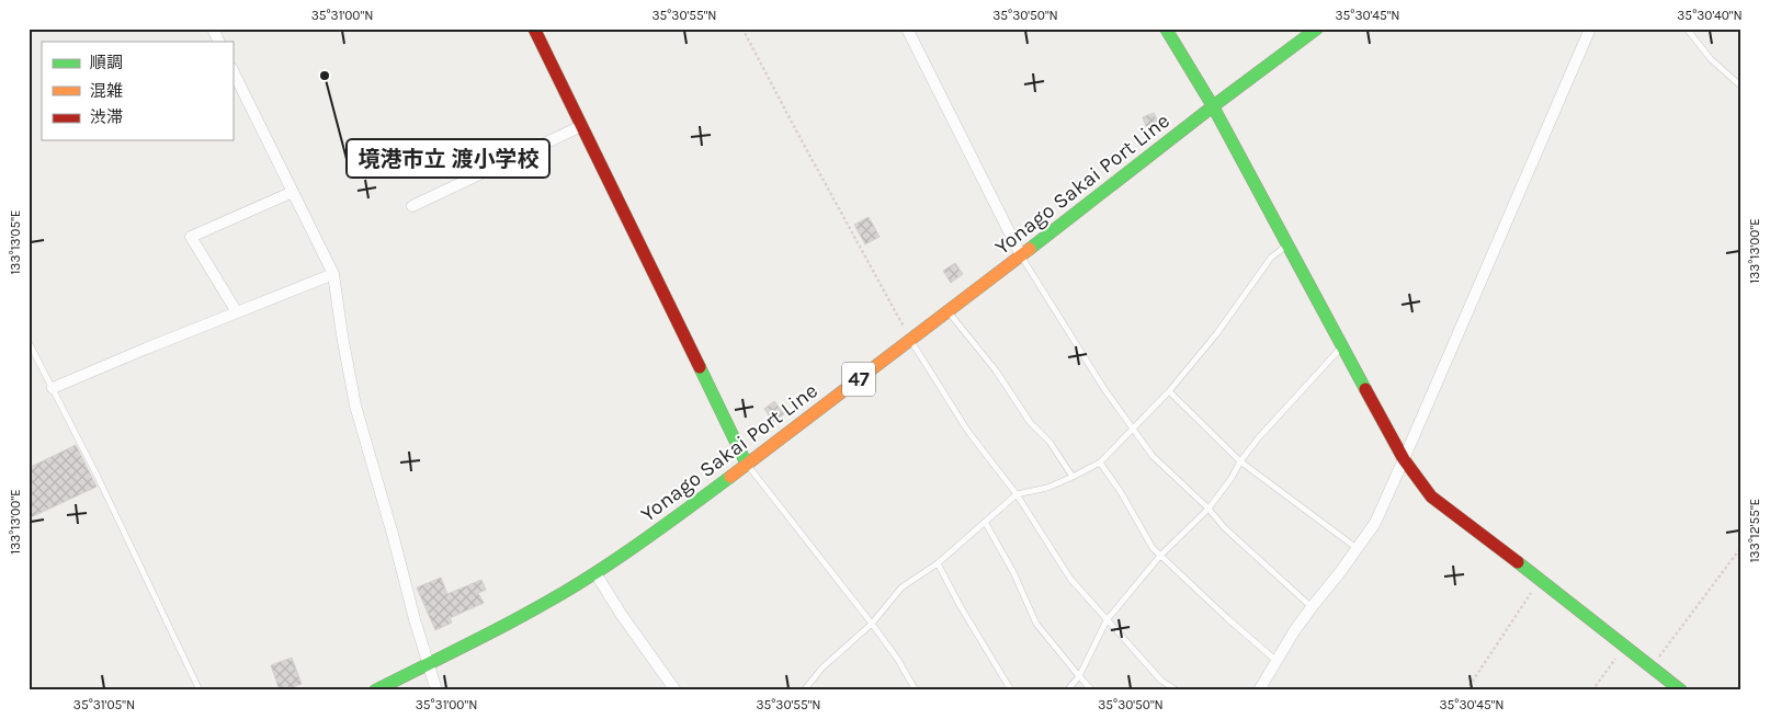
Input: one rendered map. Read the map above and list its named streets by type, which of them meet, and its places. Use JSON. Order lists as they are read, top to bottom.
{
  "streets": {
    "street": ["Yonago Sakai Port Line", "47"]
  },
  "places": ["境港市立 渡小学校"],
  "legend": ["順調", "混雑", "渋滞"],
  "coordinates": [
    "35°31'00\"N",
    "35°30'55\"N",
    "35°30'50\"N",
    "35°30'45\"N",
    "35°30'40\"N",
    "133°13'05\"E",
    "133°13'00\"E",
    "133°12'55\"E",
    "35°31'05\"N"
  ]
}
